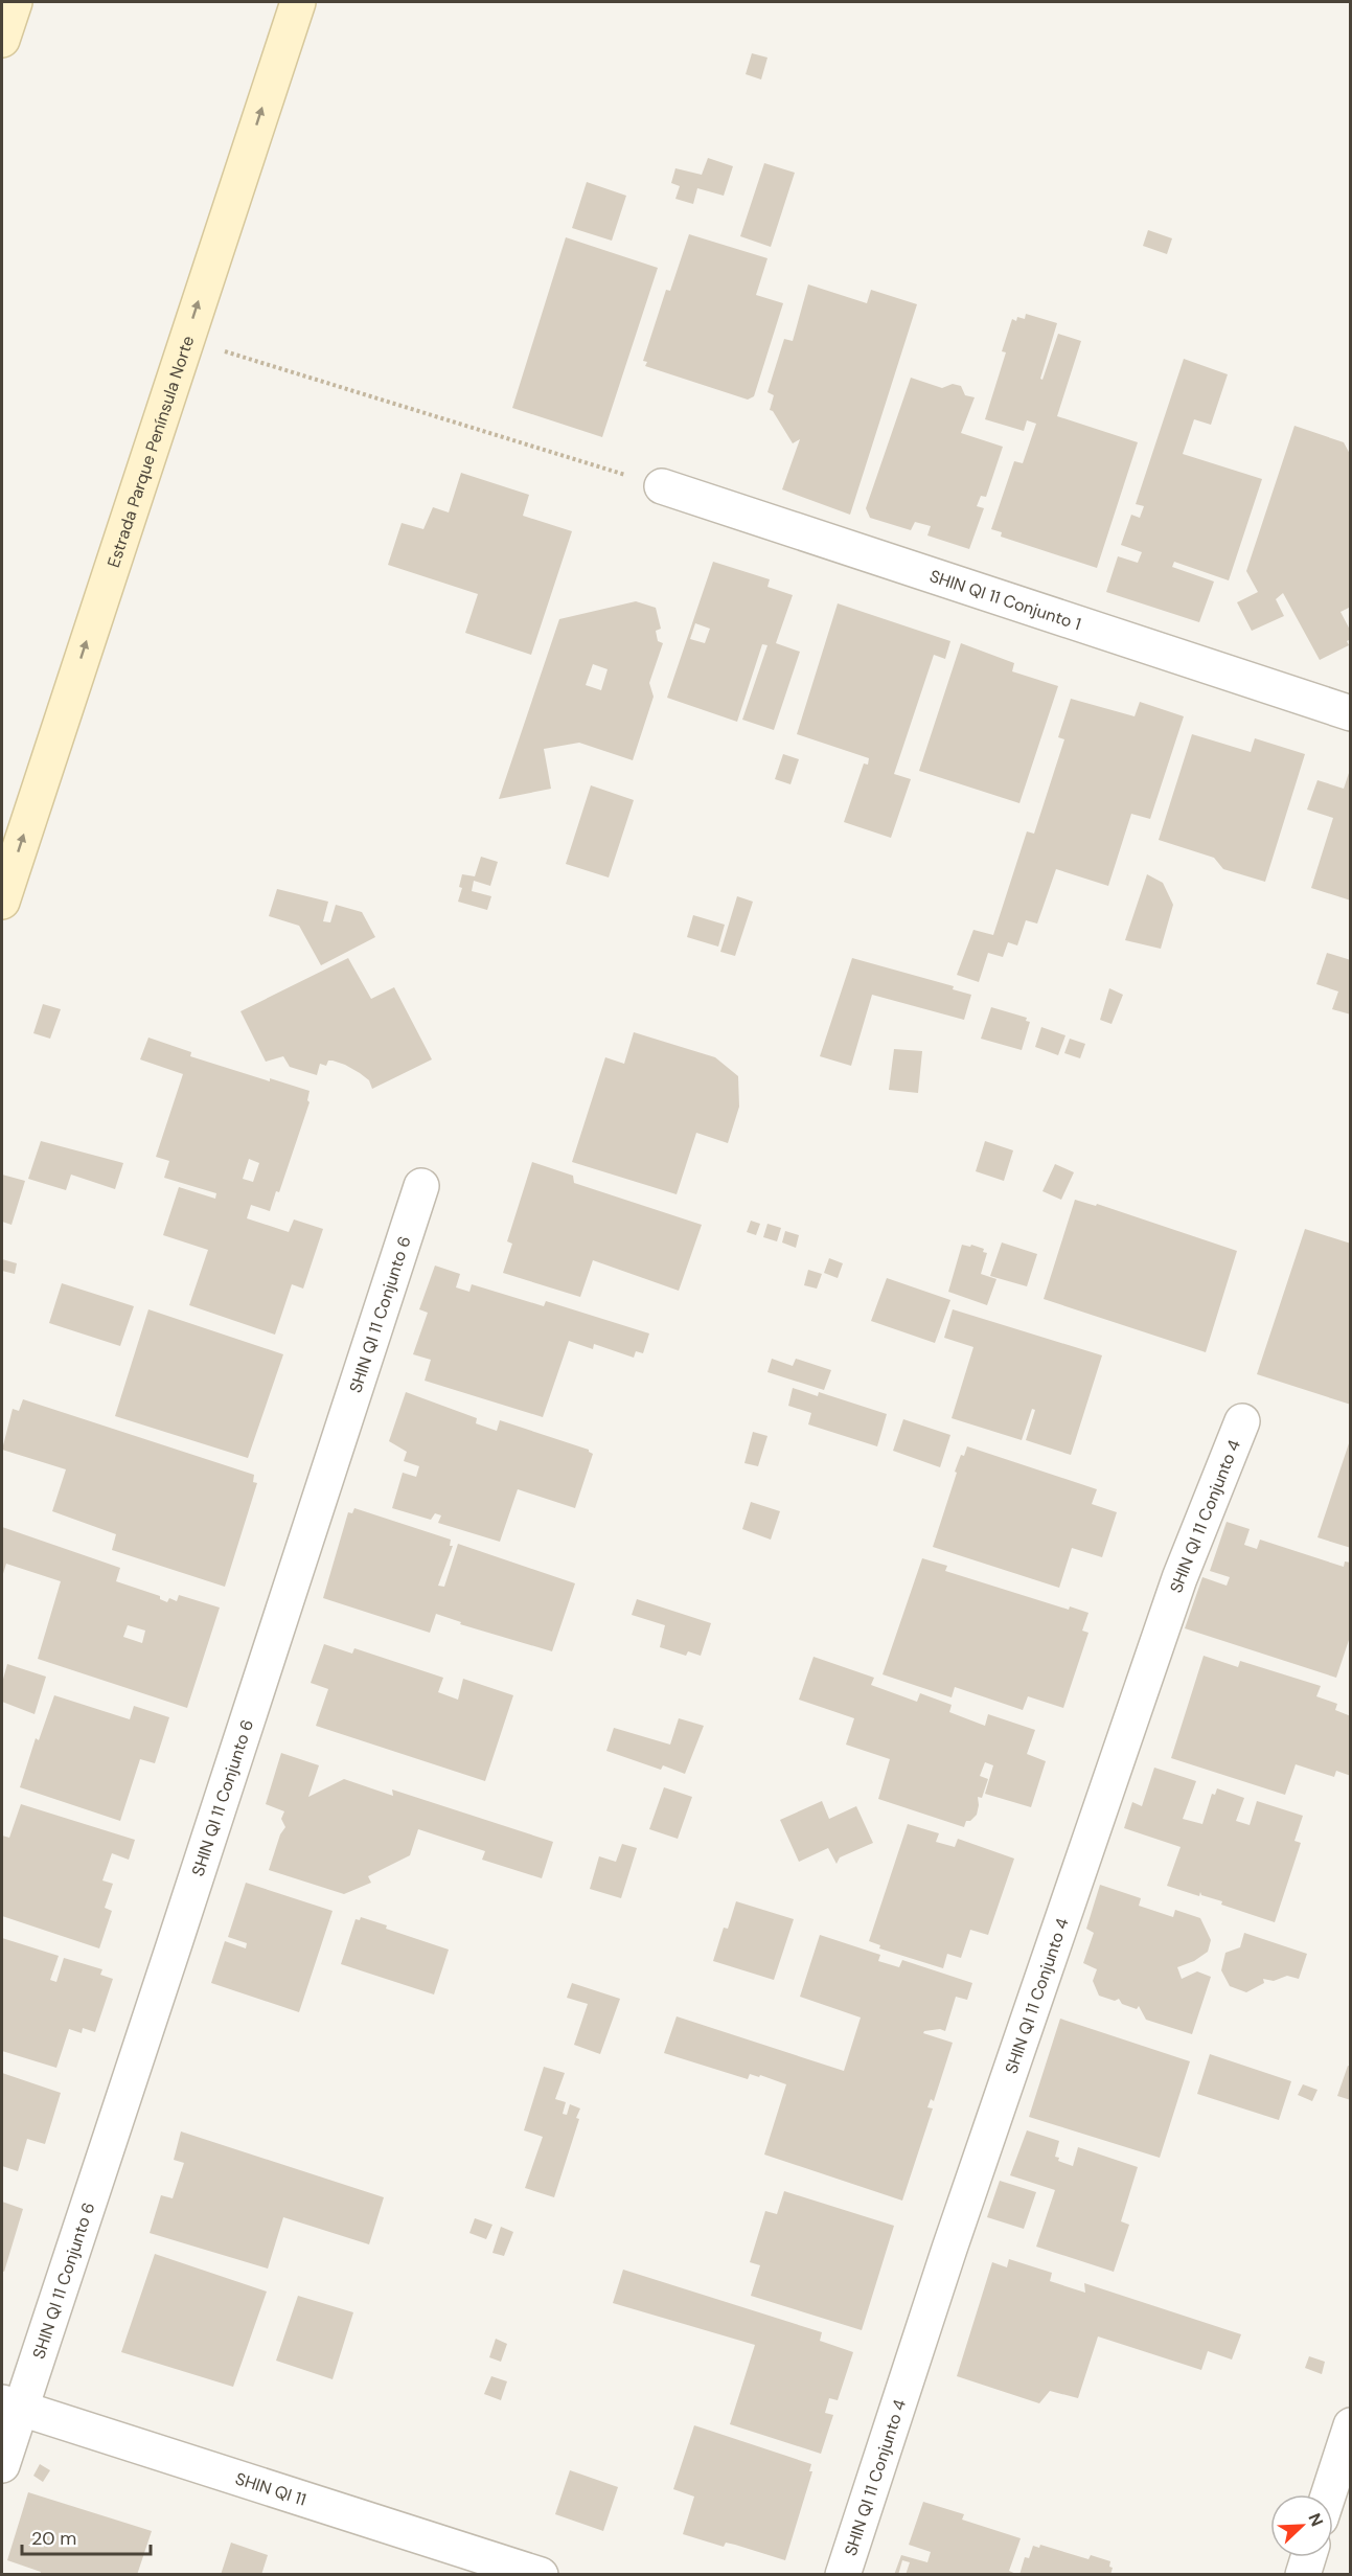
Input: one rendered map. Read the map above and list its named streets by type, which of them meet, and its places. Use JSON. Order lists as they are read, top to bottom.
{
  "streets": {
    "main road": ["Estrada Parque Península Norte"],
    "street": [
      "SHIN QI 11 Conjunto 1",
      "SHIN QI 11 Conjunto 6",
      "SHIN QI 11 Conjunto 4",
      "SHIN QI 11"
    ]
  },
  "crossings": [
    ["SHIN QI 11 Conjunto 6", "SHIN QI 11"]
  ],
  "one_way": ["Estrada Parque Península Norte"],
  "scale_bar": "20 m",
  "north": "top right"
}
